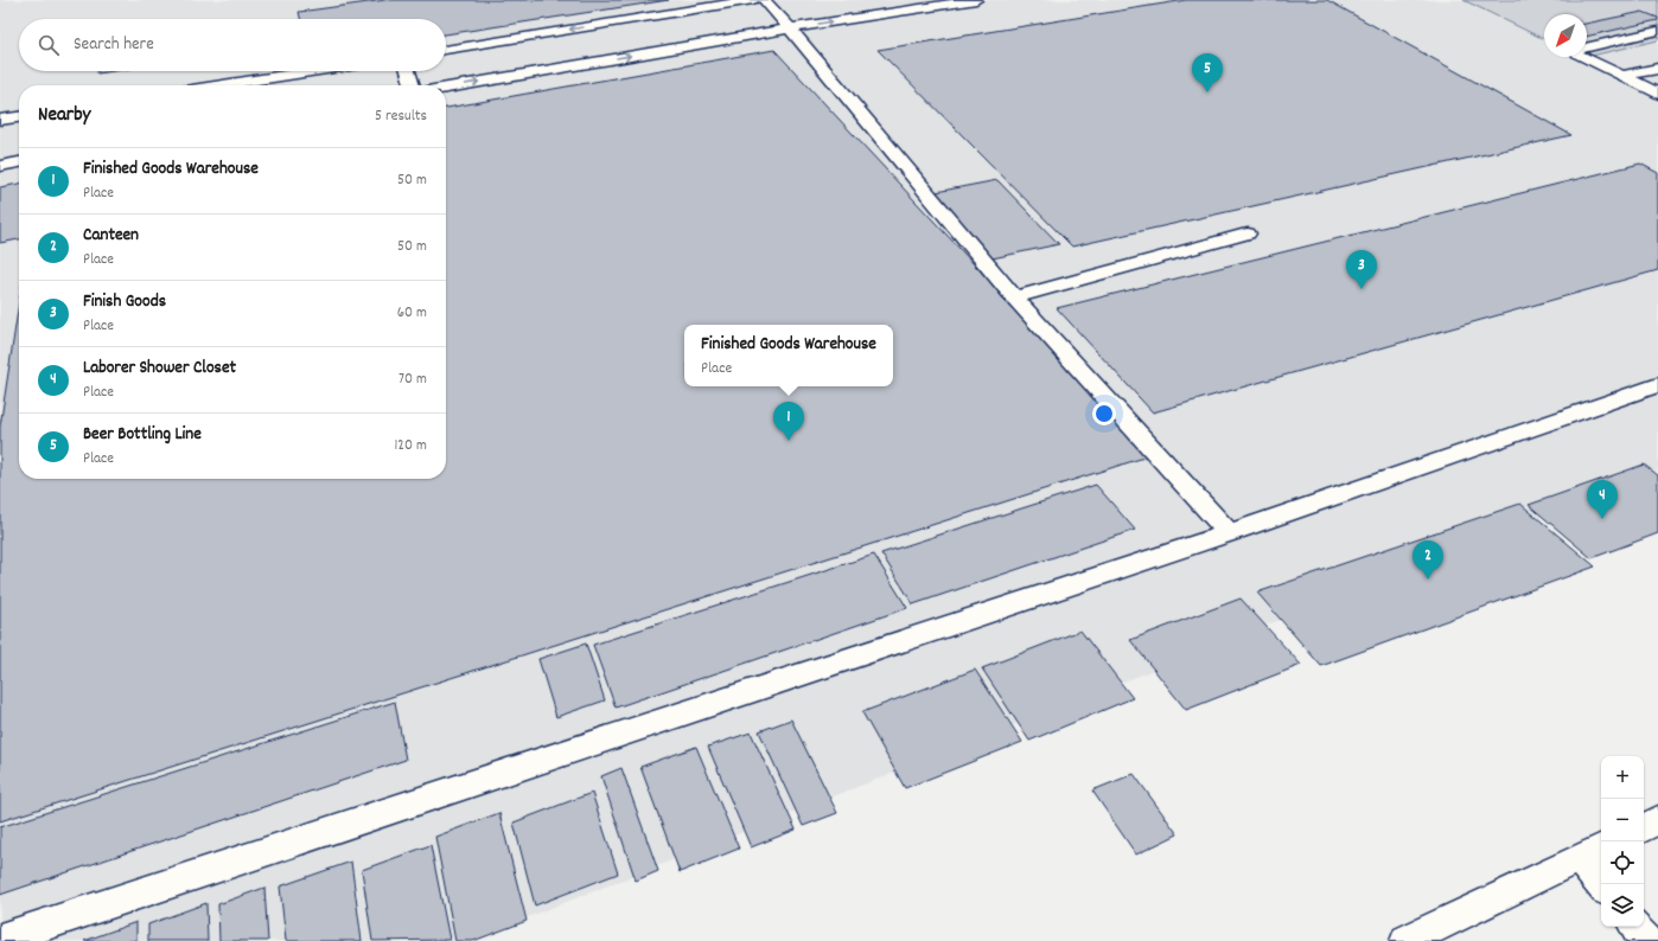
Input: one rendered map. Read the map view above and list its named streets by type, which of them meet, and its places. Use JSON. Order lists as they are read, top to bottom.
{
  "north": "bottom left",
  "page": {
    "search": "Search here",
    "pins": [
      "5",
      "3",
      "1",
      "4",
      "2"
    ],
    "heading": ["Nearby", "5 results"],
    "list": [
      {
        "mark": "1",
        "name": "Finished Goods Warehouse",
        "note": "Place",
        "value": "50 m"
      },
      {
        "mark": "2",
        "name": "Canteen",
        "note": "Place",
        "value": "50 m"
      },
      {
        "mark": "3",
        "name": "Finish Goods",
        "note": "Place",
        "value": "60 m"
      },
      {
        "mark": "4",
        "name": "Laborer Shower Closet",
        "note": "Place",
        "value": "70 m"
      },
      {
        "mark": "5",
        "name": "Beer Bottling Line",
        "note": "Place",
        "value": "120 m"
      }
    ],
    "popup": ["Finished Goods Warehouse", "Place"],
    "map_buttons": ["+", "−"]
  }
}
